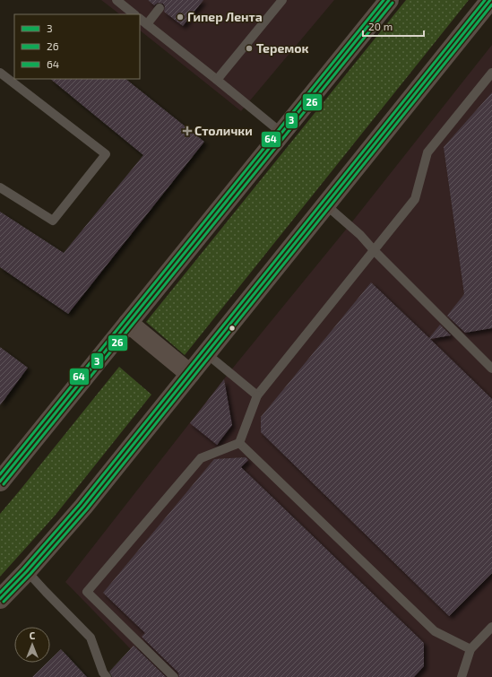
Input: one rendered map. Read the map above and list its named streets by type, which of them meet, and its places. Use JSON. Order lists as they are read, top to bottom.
{
  "places": {
    "other": ["Гипер Лента", "Теремок"],
    "health": ["Столички"]
  },
  "lines": ["transit line 3", "transit line 64", "transit line 26"],
  "legend": ["3", "26", "64"],
  "scale_bar": "20 m",
  "north": "top"
}
